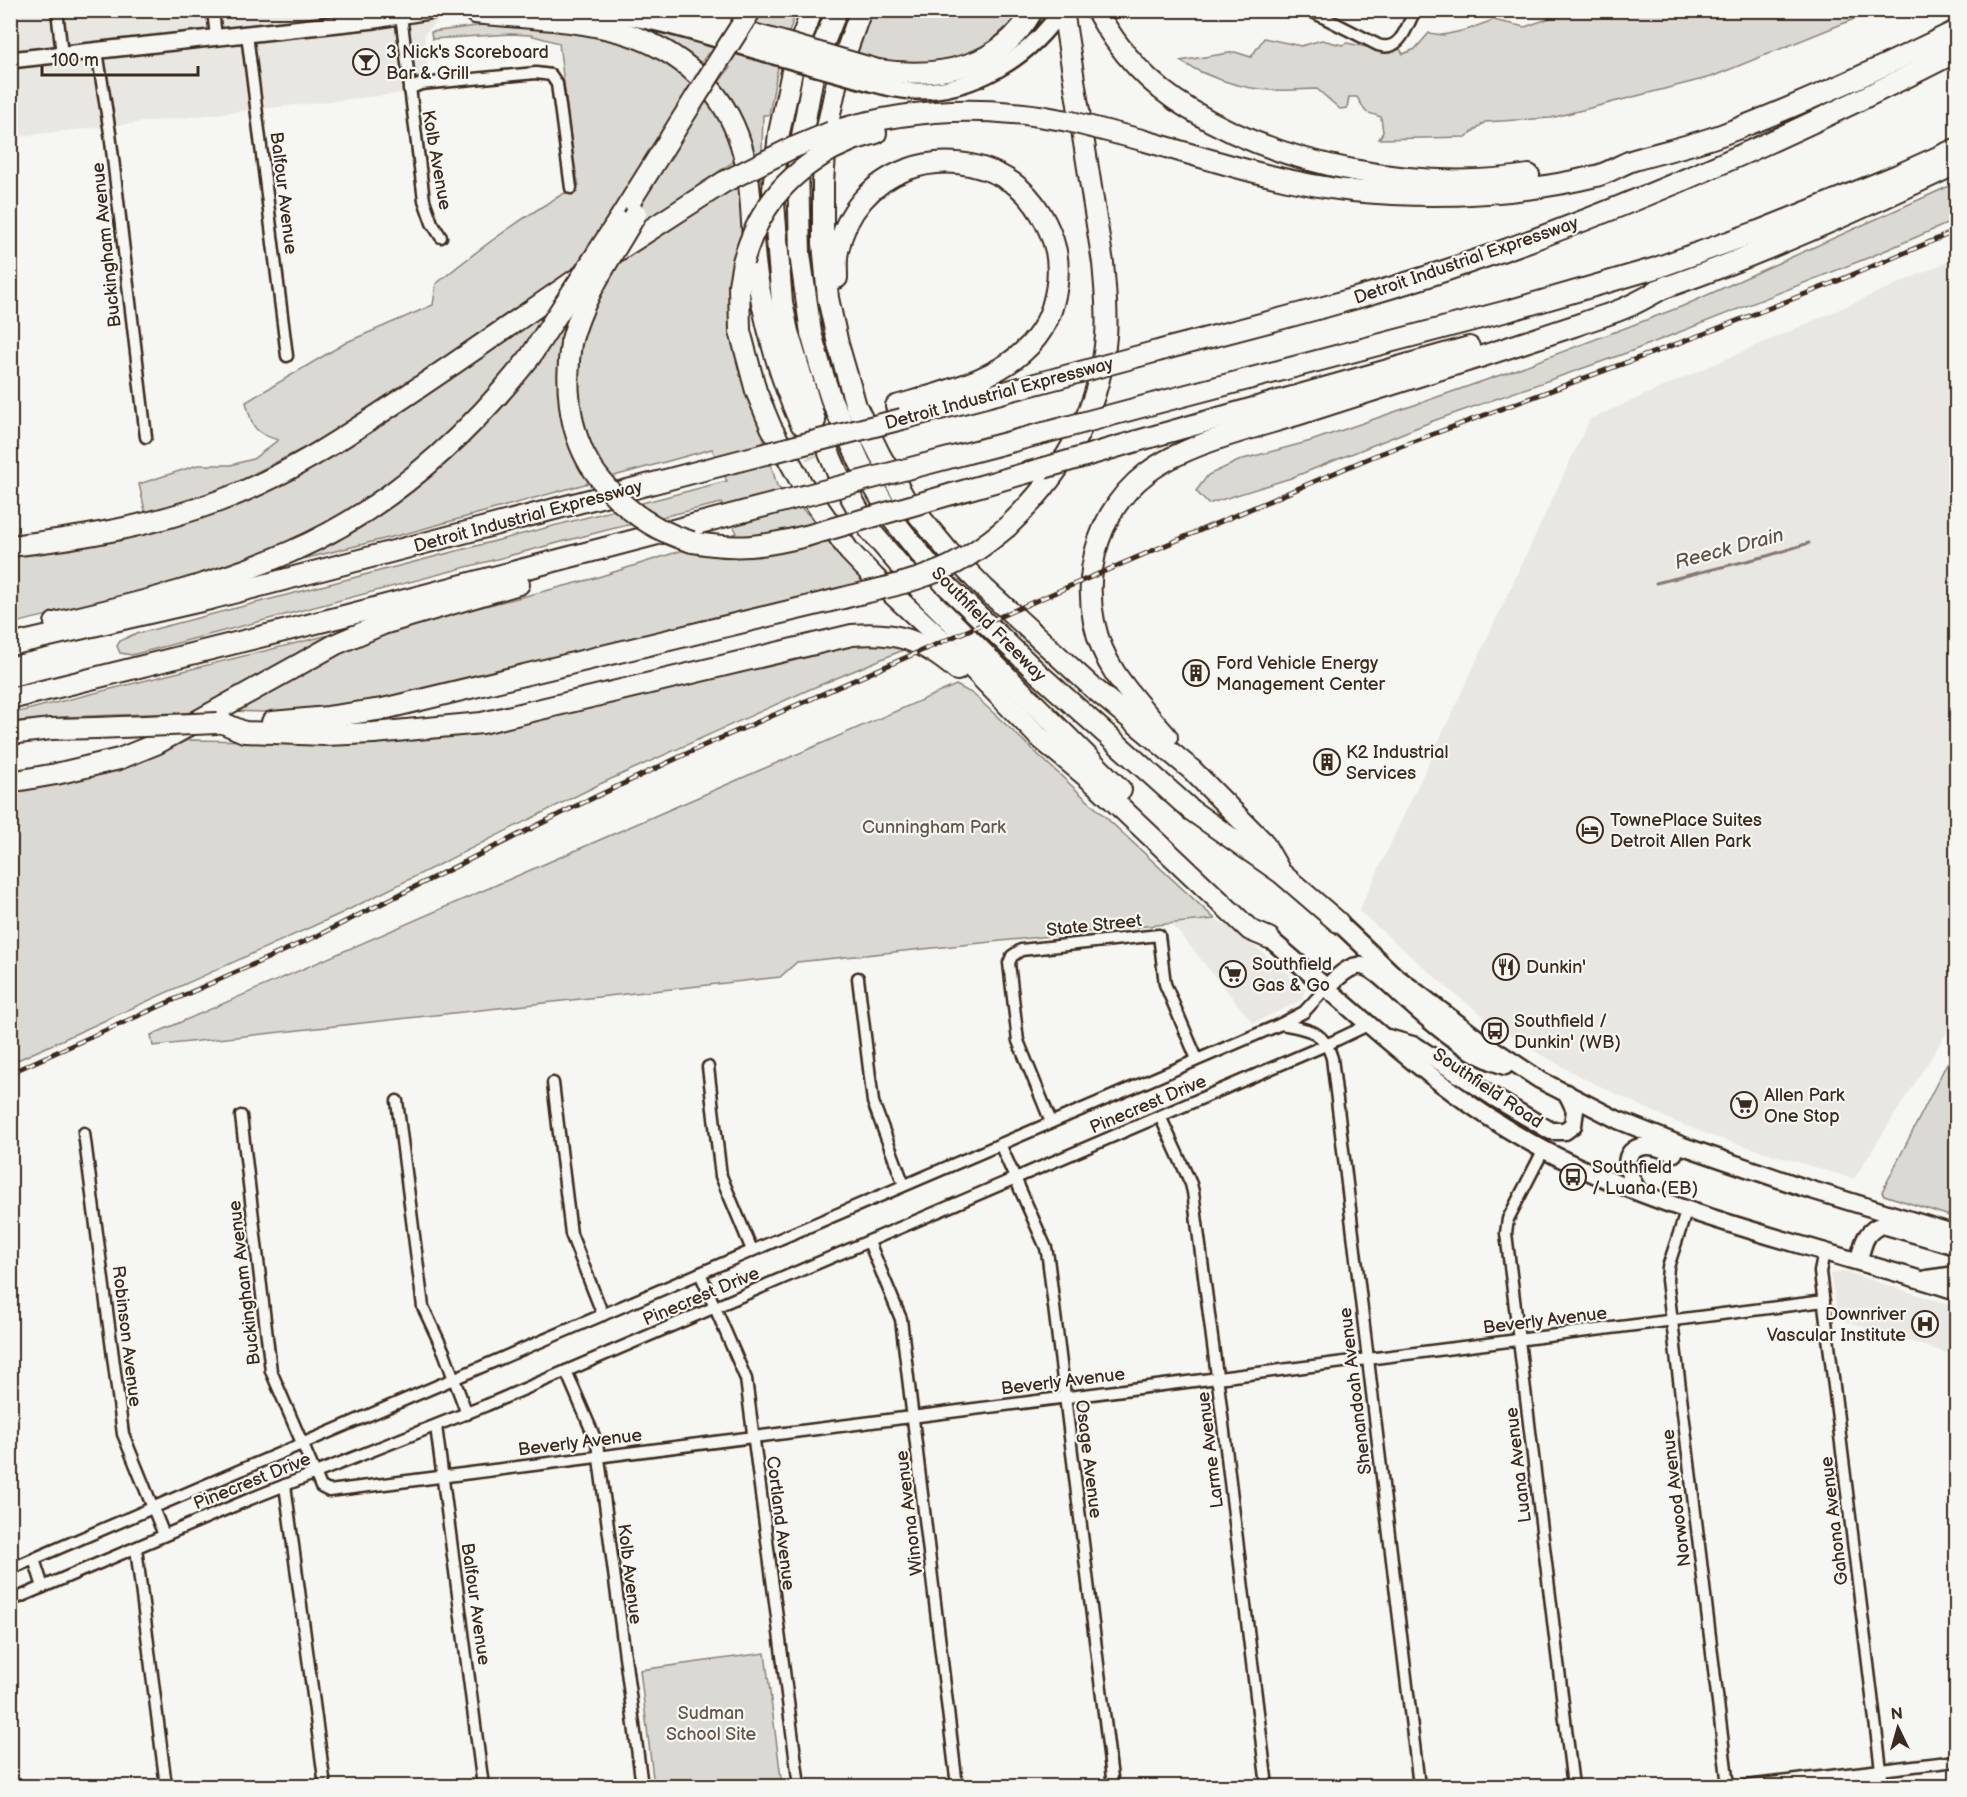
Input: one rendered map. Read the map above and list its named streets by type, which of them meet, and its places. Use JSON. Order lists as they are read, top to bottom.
{
  "streets": {
    "highway": ["Detroit Industrial Expressway", "Southfield Freeway", "Southfield Road"],
    "street": [
      "Kolb Avenue",
      "Balfour Avenue",
      "Buckingham Avenue",
      "State Street",
      "Pinecrest Drive",
      "Beverly Avenue",
      "Robinson Avenue",
      "Shenandoah Avenue",
      "Larme Avenue",
      "Osage Avenue",
      "Luana Avenue",
      "Norwood Avenue",
      "Winona Avenue",
      "Gahona Avenue",
      "Cortland Avenue"
    ]
  },
  "crossings": [
    ["Kolb Avenue", "Pinecrest Drive"],
    ["Kolb Avenue", "Beverly Avenue"],
    ["Balfour Avenue", "Pinecrest Drive"],
    ["Balfour Avenue", "Beverly Avenue"],
    ["Buckingham Avenue", "Pinecrest Drive"],
    ["Buckingham Avenue", "Beverly Avenue"],
    ["Detroit Industrial Expressway", "Southfield Freeway"],
    ["Southfield Freeway", "Southfield Road"],
    ["State Street", "Pinecrest Drive"],
    ["Southfield Road", "Pinecrest Drive"],
    ["Southfield Road", "Luana Avenue"],
    ["Southfield Road", "Norwood Avenue"],
    ["Southfield Road", "Gahona Avenue"],
    ["Pinecrest Drive", "Beverly Avenue"],
    ["Pinecrest Drive", "Robinson Avenue"],
    ["Pinecrest Drive", "Shenandoah Avenue"],
    ["Pinecrest Drive", "Larme Avenue"],
    ["Pinecrest Drive", "Osage Avenue"],
    ["Pinecrest Drive", "Winona Avenue"],
    ["Pinecrest Drive", "Cortland Avenue"],
    ["Beverly Avenue", "Shenandoah Avenue"],
    ["Beverly Avenue", "Larme Avenue"],
    ["Beverly Avenue", "Osage Avenue"],
    ["Beverly Avenue", "Luana Avenue"],
    ["Beverly Avenue", "Norwood Avenue"],
    ["Beverly Avenue", "Winona Avenue"],
    ["Beverly Avenue", "Gahona Avenue"],
    ["Beverly Avenue", "Cortland Avenue"]
  ],
  "water": ["Reeck Drain"],
  "parks": ["Cunningham Park", "Sudman School Site"],
  "places": {
    "bar": ["3 Nick's Scoreboard Bar & Grill"],
    "building": ["Ford Vehicle Energy Management Center", "K2 Industrial Services"],
    "hotel": ["TownePlace Suites Detroit Allen Park"],
    "restaurant": ["Dunkin'"],
    "supermarket": ["Southfield Gas & Go", "Allen Park One Stop"],
    "bus stop": ["Southfield / Dunkin' (WB)", "Southfield / Luana (EB)"],
    "hospital": ["Downriver Vascular Institute"]
  },
  "scale_bar": "100 m",
  "north": "top"
}
